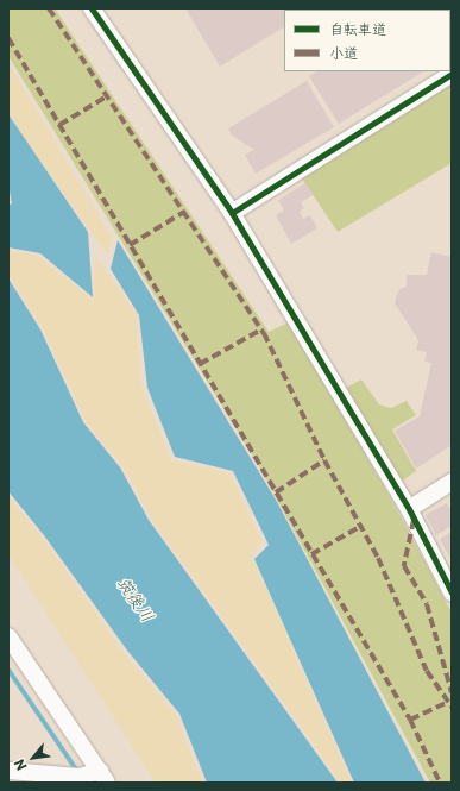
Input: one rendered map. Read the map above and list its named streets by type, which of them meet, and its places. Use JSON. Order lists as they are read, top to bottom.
{
  "water": ["筑後川"],
  "legend": ["自転車道", "小道"],
  "north": "bottom left"
}
